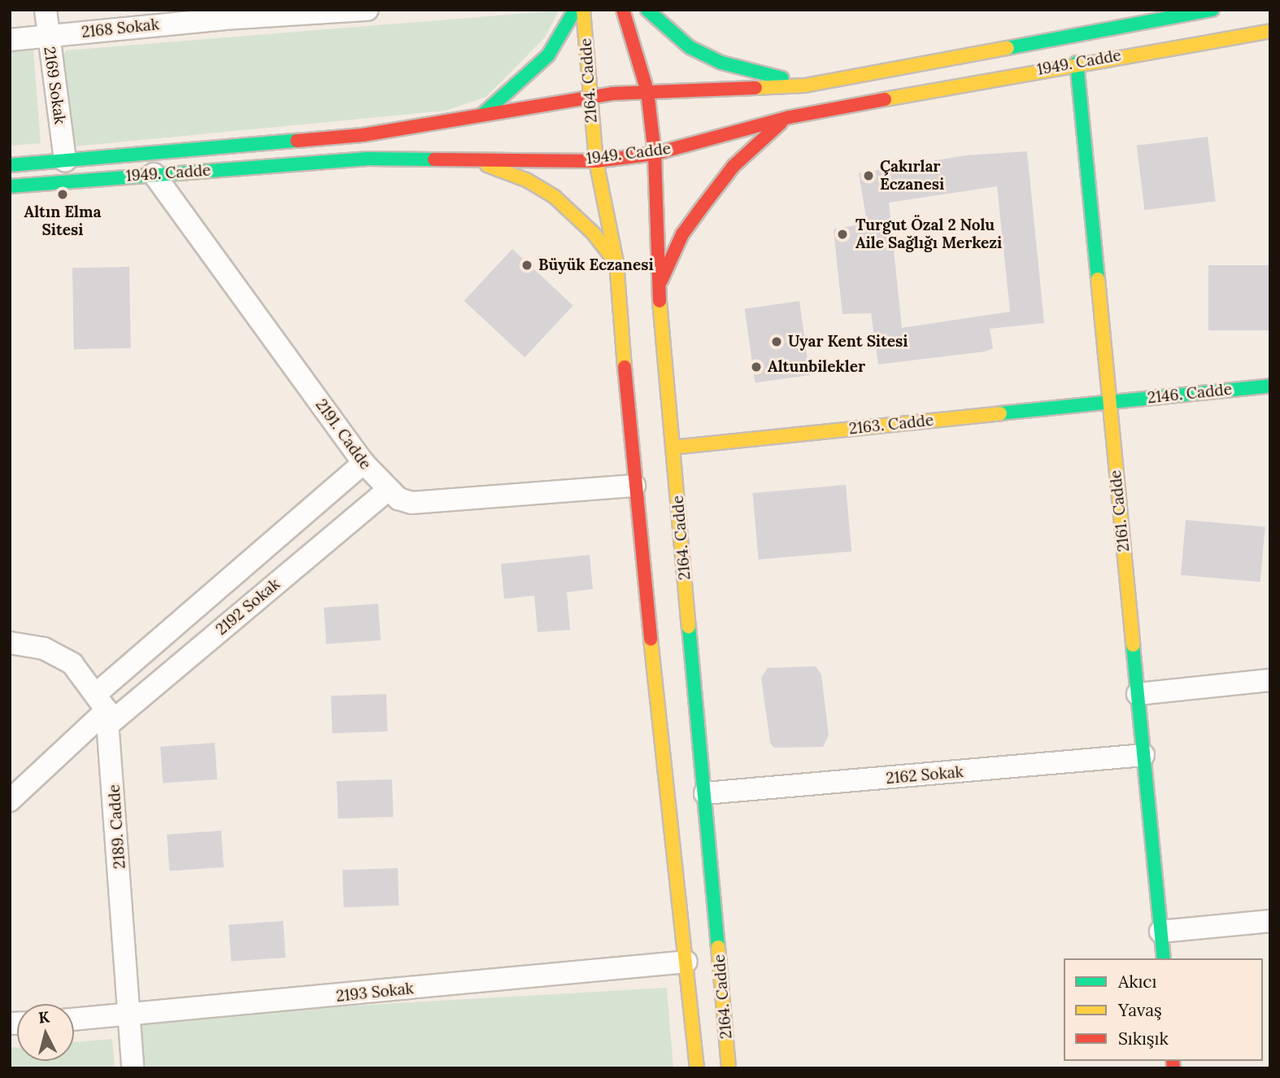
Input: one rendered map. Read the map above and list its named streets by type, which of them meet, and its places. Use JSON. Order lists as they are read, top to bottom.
{
  "streets": {
    "street": [
      "2168 Sokak",
      "1949. Cadde",
      "2164. Cadde",
      "2169 Sokak",
      "2146. Cadde",
      "2163. Cadde",
      "2191. Cadde",
      "2161. Cadde",
      "2192 Sokak",
      "2162 Sokak",
      "2189. Cadde",
      "2193 Sokak"
    ]
  },
  "crossings": [
    ["2168 Sokak", "2169 Sokak"],
    ["1949. Cadde", "2164. Cadde"],
    ["1949. Cadde", "2169 Sokak"],
    ["1949. Cadde", "2191. Cadde"],
    ["1949. Cadde", "2161. Cadde"],
    ["2164. Cadde", "2163. Cadde"],
    ["2164. Cadde", "2191. Cadde"],
    ["2164. Cadde", "2162 Sokak"],
    ["2164. Cadde", "2193 Sokak"],
    ["2146. Cadde", "2163. Cadde"],
    ["2146. Cadde", "2161. Cadde"],
    ["2163. Cadde", "2161. Cadde"],
    ["2191. Cadde", "2192 Sokak"],
    ["2161. Cadde", "2162 Sokak"],
    ["2192 Sokak", "2189. Cadde"],
    ["2189. Cadde", "2193 Sokak"]
  ],
  "places": [
    "Çakırlar Eczanesi",
    "Altın Elma Sitesi",
    "Turgut Özal 2 Nolu Aile Sağlığı Merkezi",
    "Büyük Eczanesi",
    "Uyar Kent Sitesi",
    "Altunbilekler"
  ],
  "legend": ["Akıcı", "Yavaş", "Sıkışık"],
  "north": "top"
}
